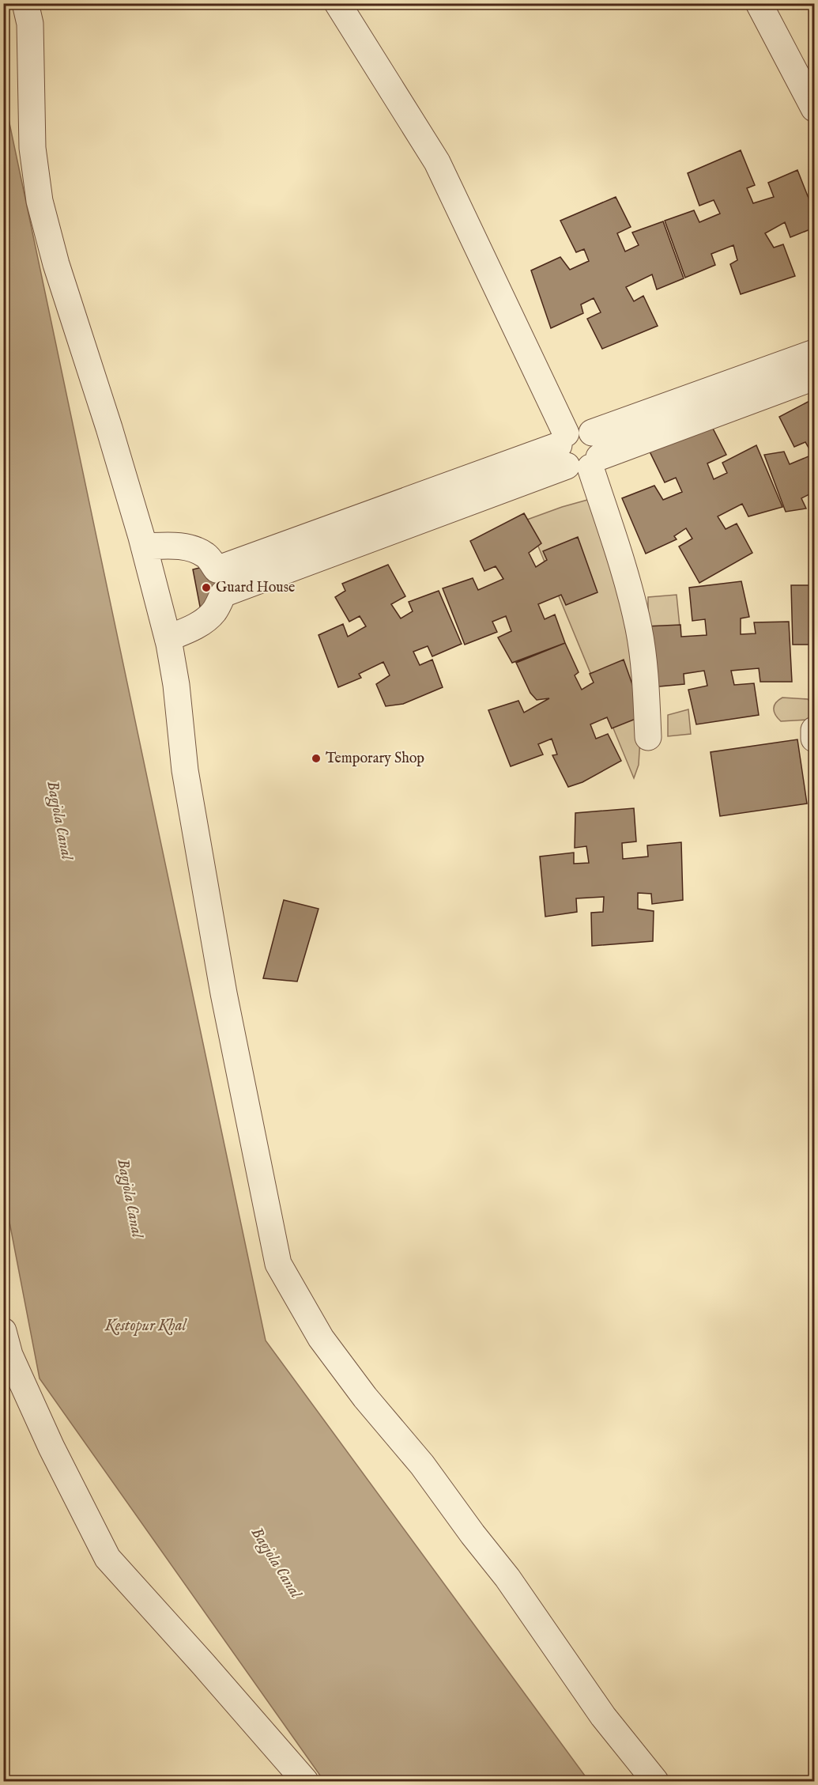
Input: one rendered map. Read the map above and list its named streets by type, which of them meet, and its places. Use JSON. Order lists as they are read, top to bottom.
{
  "water": ["Bagjola Canal", "Kestopur Khal"],
  "places": ["Guard House", "Temporary Shop"]
}
